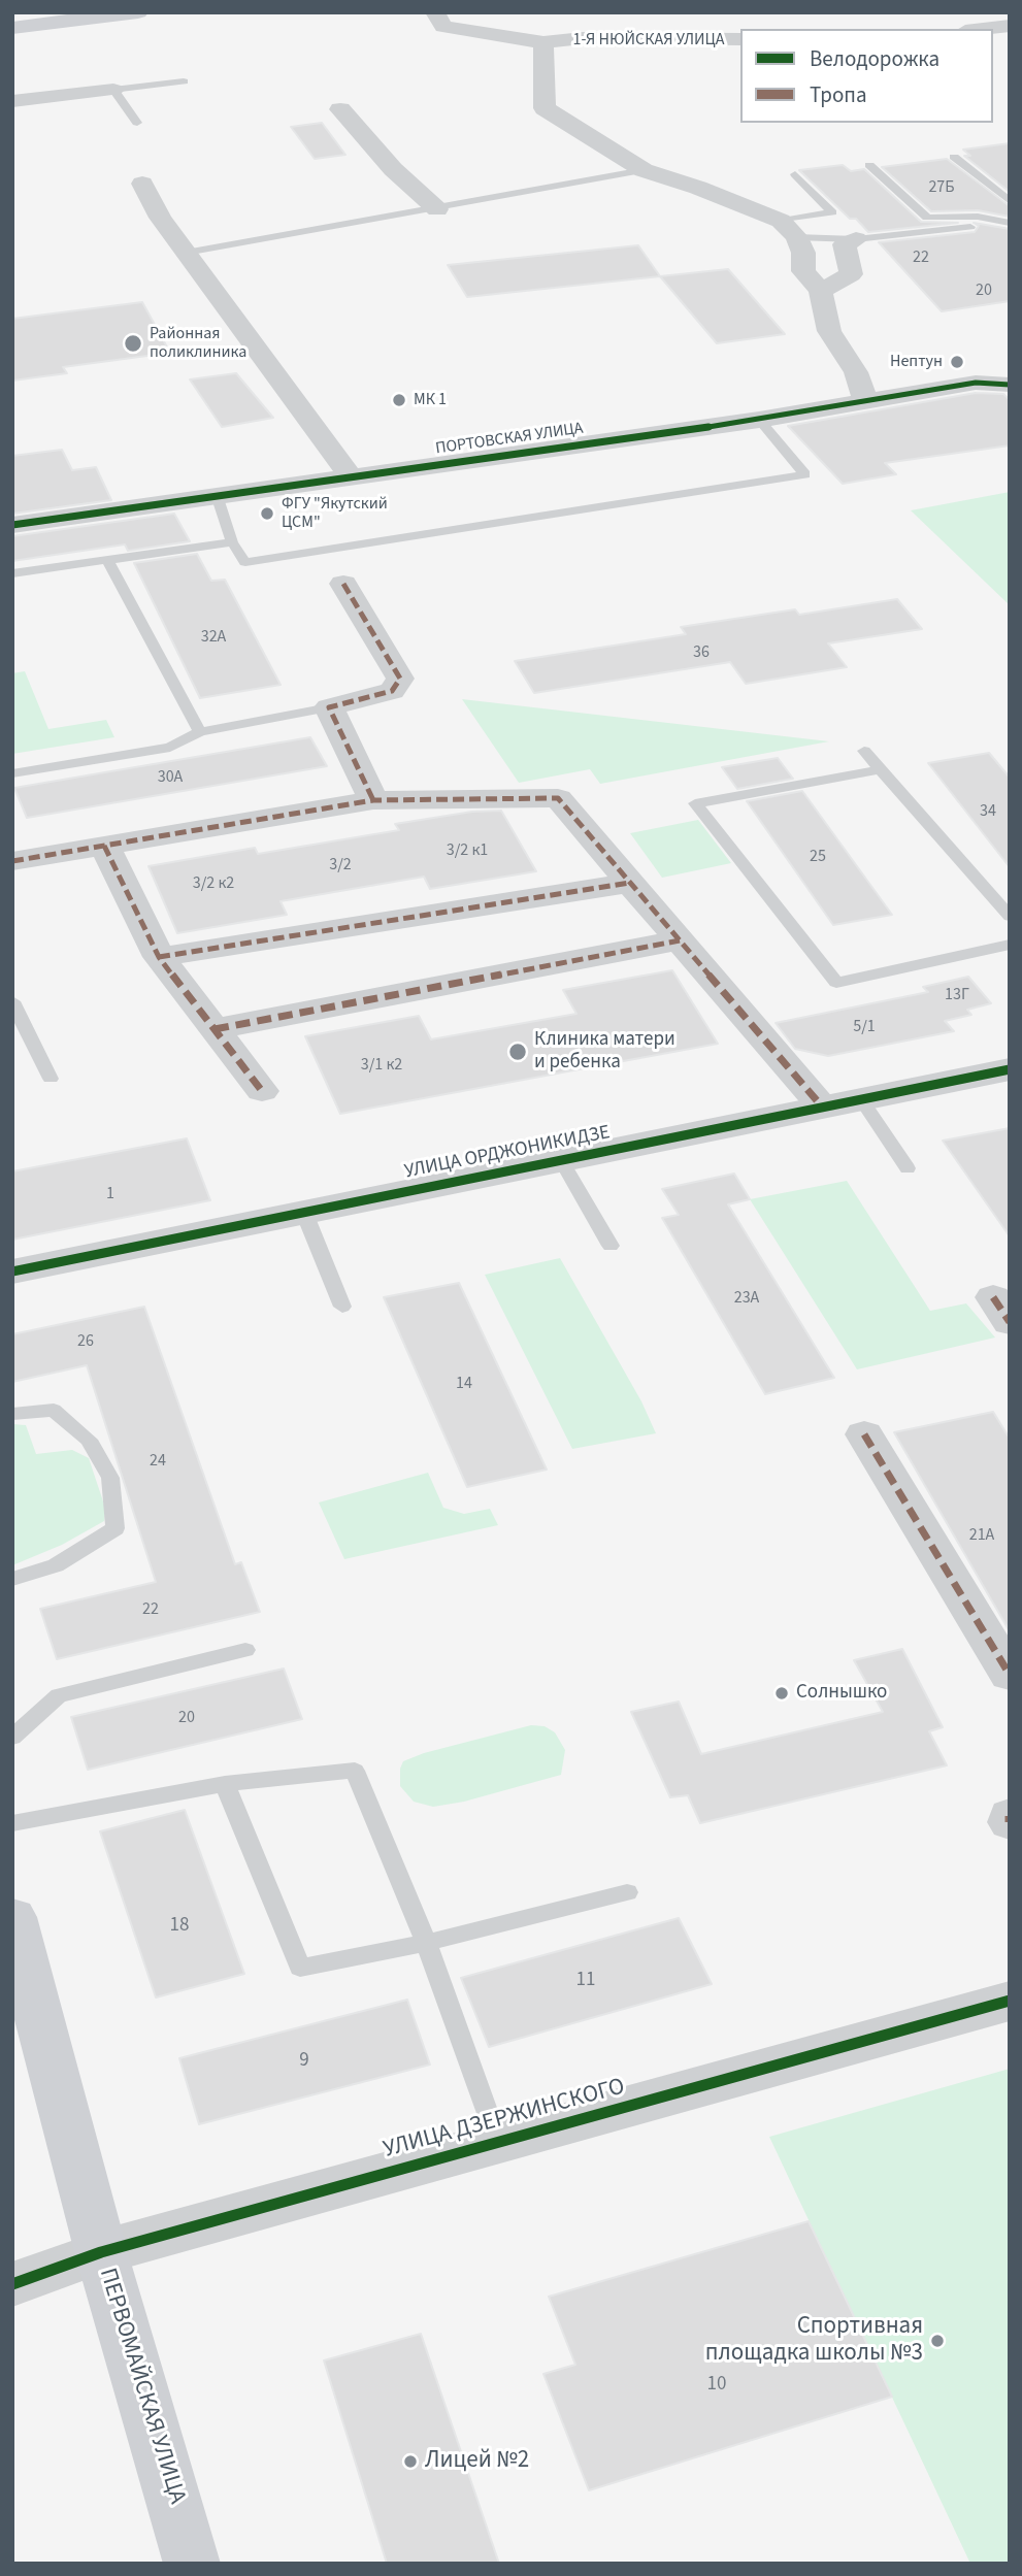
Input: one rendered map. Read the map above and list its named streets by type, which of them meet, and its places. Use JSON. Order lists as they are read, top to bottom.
{
  "streets": {
    "main road": ["ПЕРВОМАЙСКАЯ УЛИЦА"],
    "street": [
      "1-Я НЮЙСКАЯ УЛИЦА",
      "ПОРТОВСКАЯ УЛИЦА",
      "УЛИЦА ОРДЖОНИКИДЗЕ",
      "УЛИЦА ДЗЕРЖИНСКОГО"
    ]
  },
  "crossings": [
    ["УЛИЦА ДЗЕРЖИНСКОГО", "ПЕРВОМАЙСКАЯ УЛИЦА"]
  ],
  "places": [
    "Районная поликлиника",
    "Нептун",
    "МК 1",
    "ФГУ \"Якутский ЦСМ\"",
    "Клиника матери и ребенка",
    "Солнышко",
    "Спортивная площадка школы №3",
    "Лицей №2"
  ],
  "house_numbers": [
    "27Б",
    "22",
    "20",
    "32А",
    "36",
    "30А",
    "34",
    "3/2 к1",
    "25",
    "3/2",
    "3/2 к2",
    "13Г",
    "5/1",
    "3/1 к2",
    "1",
    "23А",
    "26",
    "14",
    "24",
    "21А",
    "22",
    "20",
    "18",
    "11",
    "9",
    "10"
  ],
  "legend": ["Велодорожка", "Тропа"]
}
